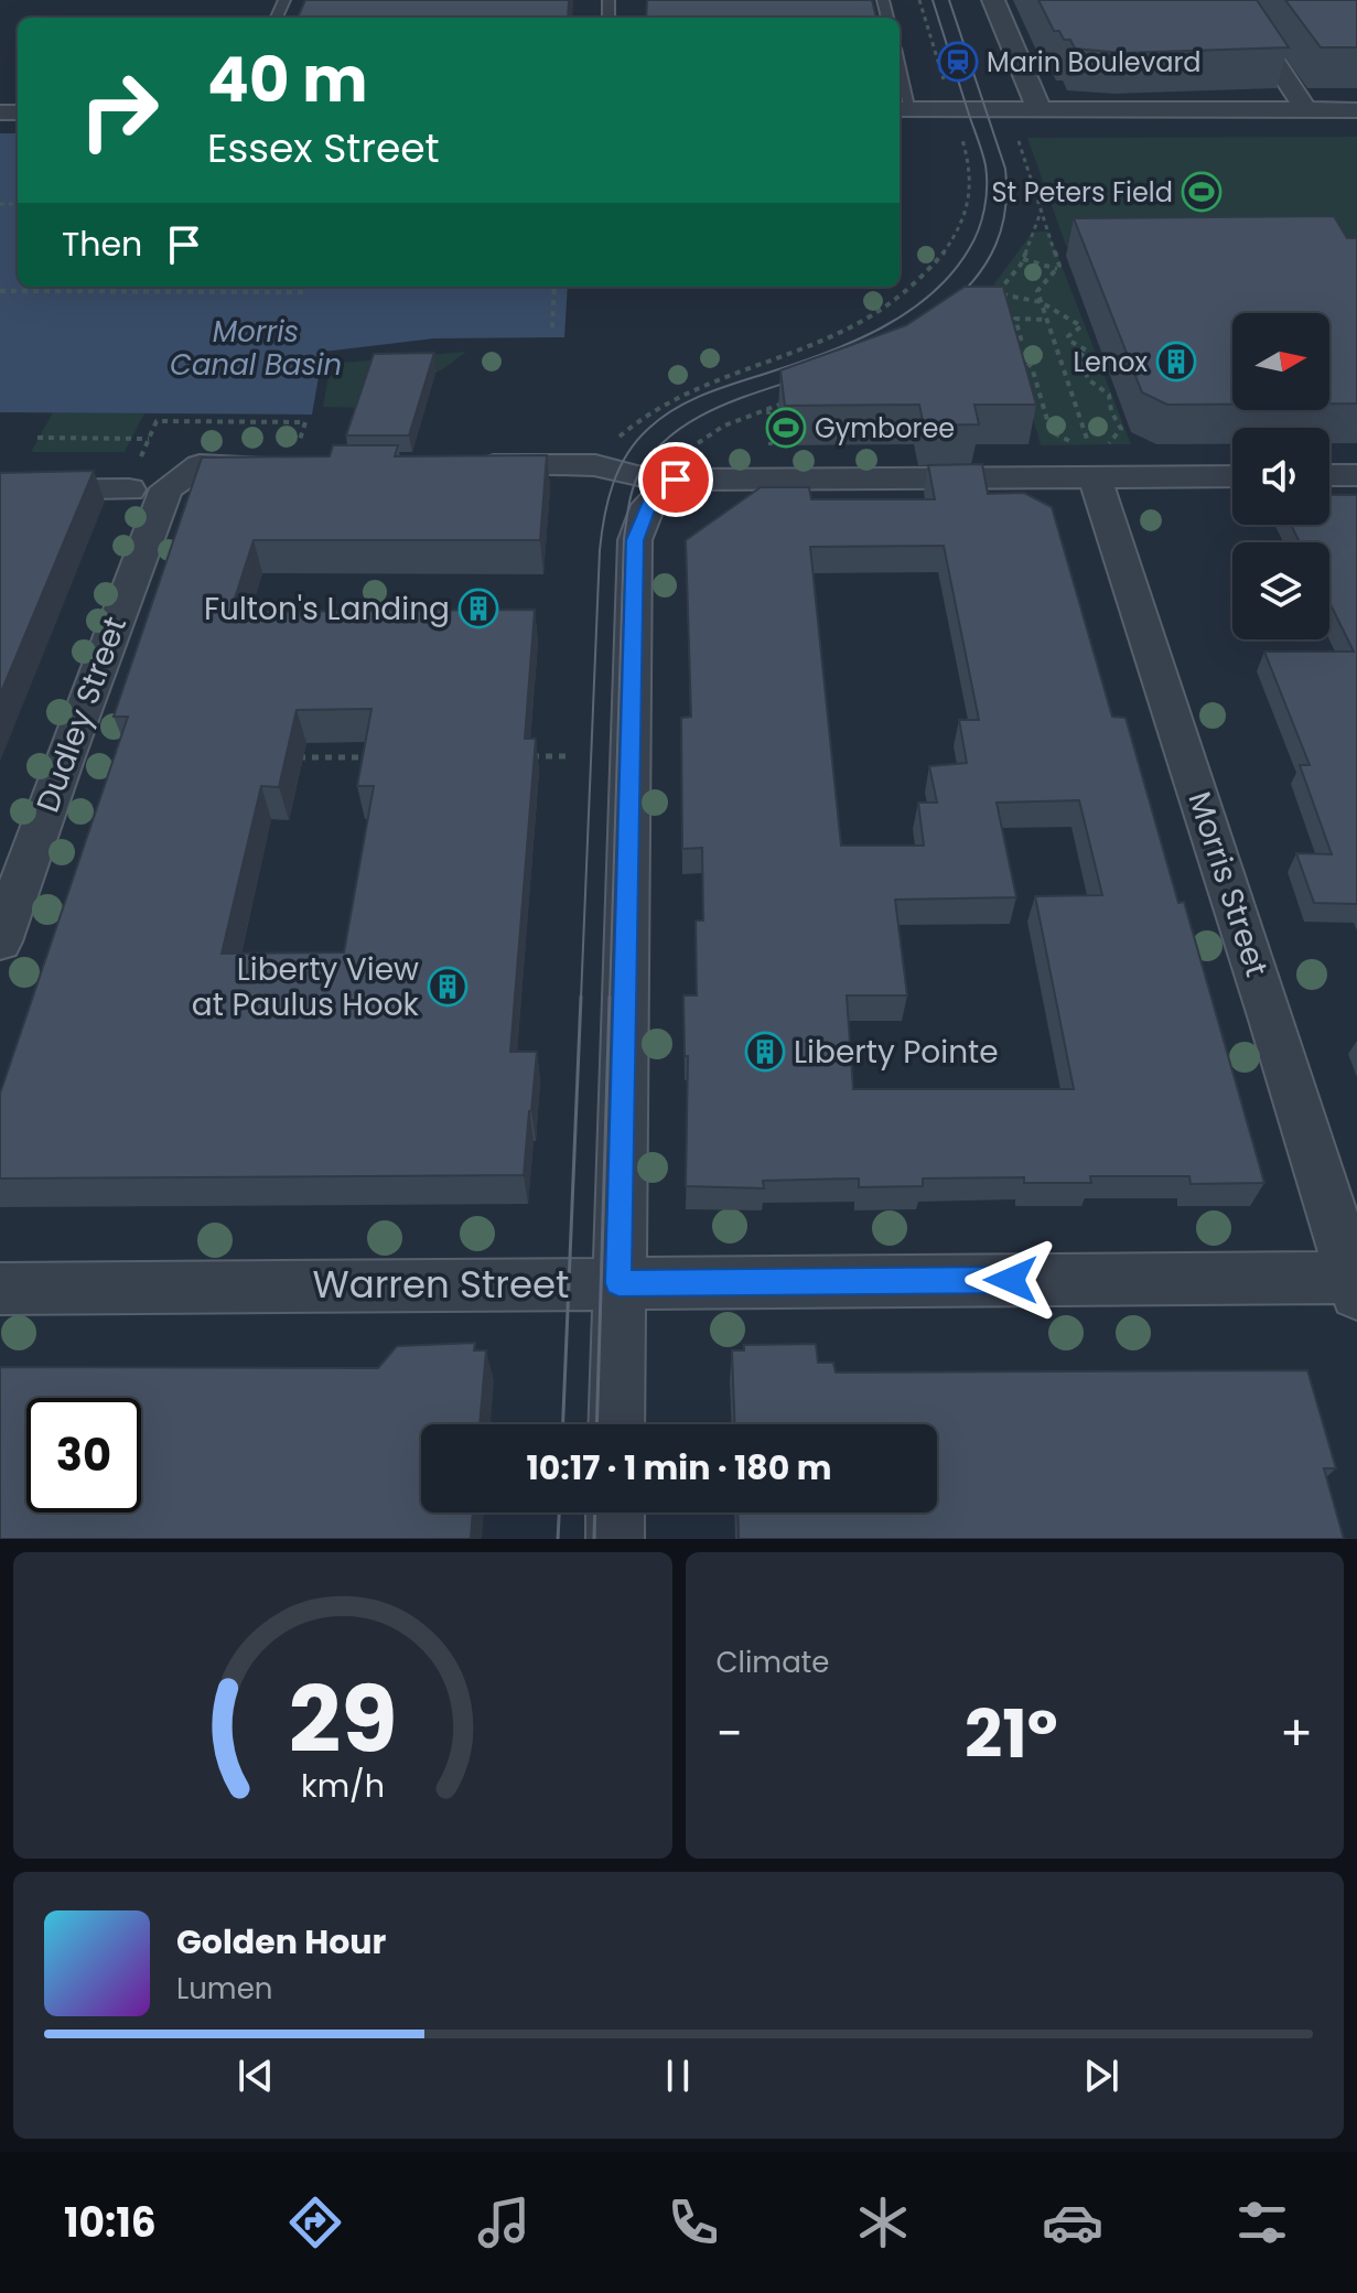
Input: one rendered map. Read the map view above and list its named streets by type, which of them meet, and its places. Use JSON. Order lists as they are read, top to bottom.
{
  "streets": {
    "street": ["Dudley Street", "Morris Street", "Warren Street"]
  },
  "crossings": [
    ["Morris Street", "Warren Street"]
  ],
  "water": ["Morris Canal Basin"],
  "places": {
    "station": ["Marin Boulevard"],
    "sports": ["St Peters Field", "Gymboree"],
    "building": [
      "Lenox",
      "Fulton's Landing",
      "Liberty View at Paulus Hook",
      "Liberty Pointe"
    ]
  },
  "north": "right",
  "page": {
    "turn": ["40 m", "Essex Street"],
    "then": "Then",
    "limit": "30",
    "trip": "10:17 · 1 min · 180 m",
    "tile": "Climate",
    "heat": ["−", "21°", "+"],
    "song": ["Golden Hour", "Lumen"],
    "tabs": "10:16",
    "gauge": ["29", "km/h"]
  }
}
